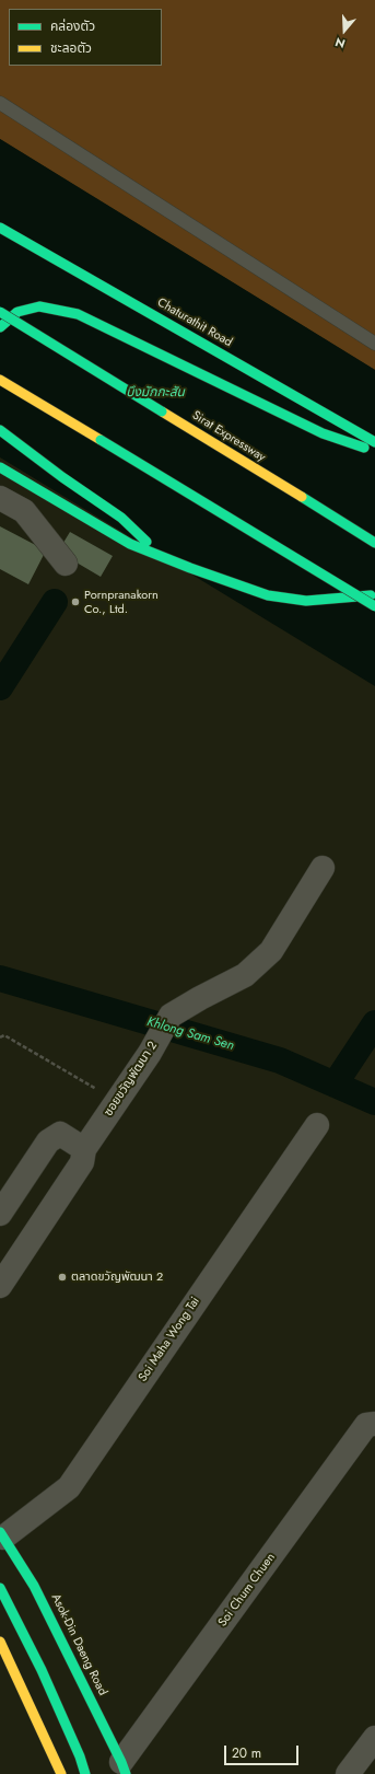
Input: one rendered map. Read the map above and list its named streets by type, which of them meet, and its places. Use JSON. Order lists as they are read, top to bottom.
{
  "streets": {
    "main road": ["Chaturathit Road", "Sirat Expressway", "Asok-Din Daeng Road"],
    "street": ["ซอยขวัญพัฒนา 2", "Soi Maha Wong Tai", "Soi Chum Chuen"]
  },
  "crossings": [
    ["Soi Maha Wong Tai", "Asok-Din Daeng Road"],
    ["Soi Chum Chuen", "Asok-Din Daeng Road"]
  ],
  "water": ["บึงมักกะสัน", "Khlong Sam Sen"],
  "places": ["Pornpranakorn Co., Ltd.", "ตลาดขวัญพัฒนา 2"],
  "legend": ["คล่องตัว", "ชะลอตัว"],
  "scale_bar": "20 m",
  "north": "bottom"
}
